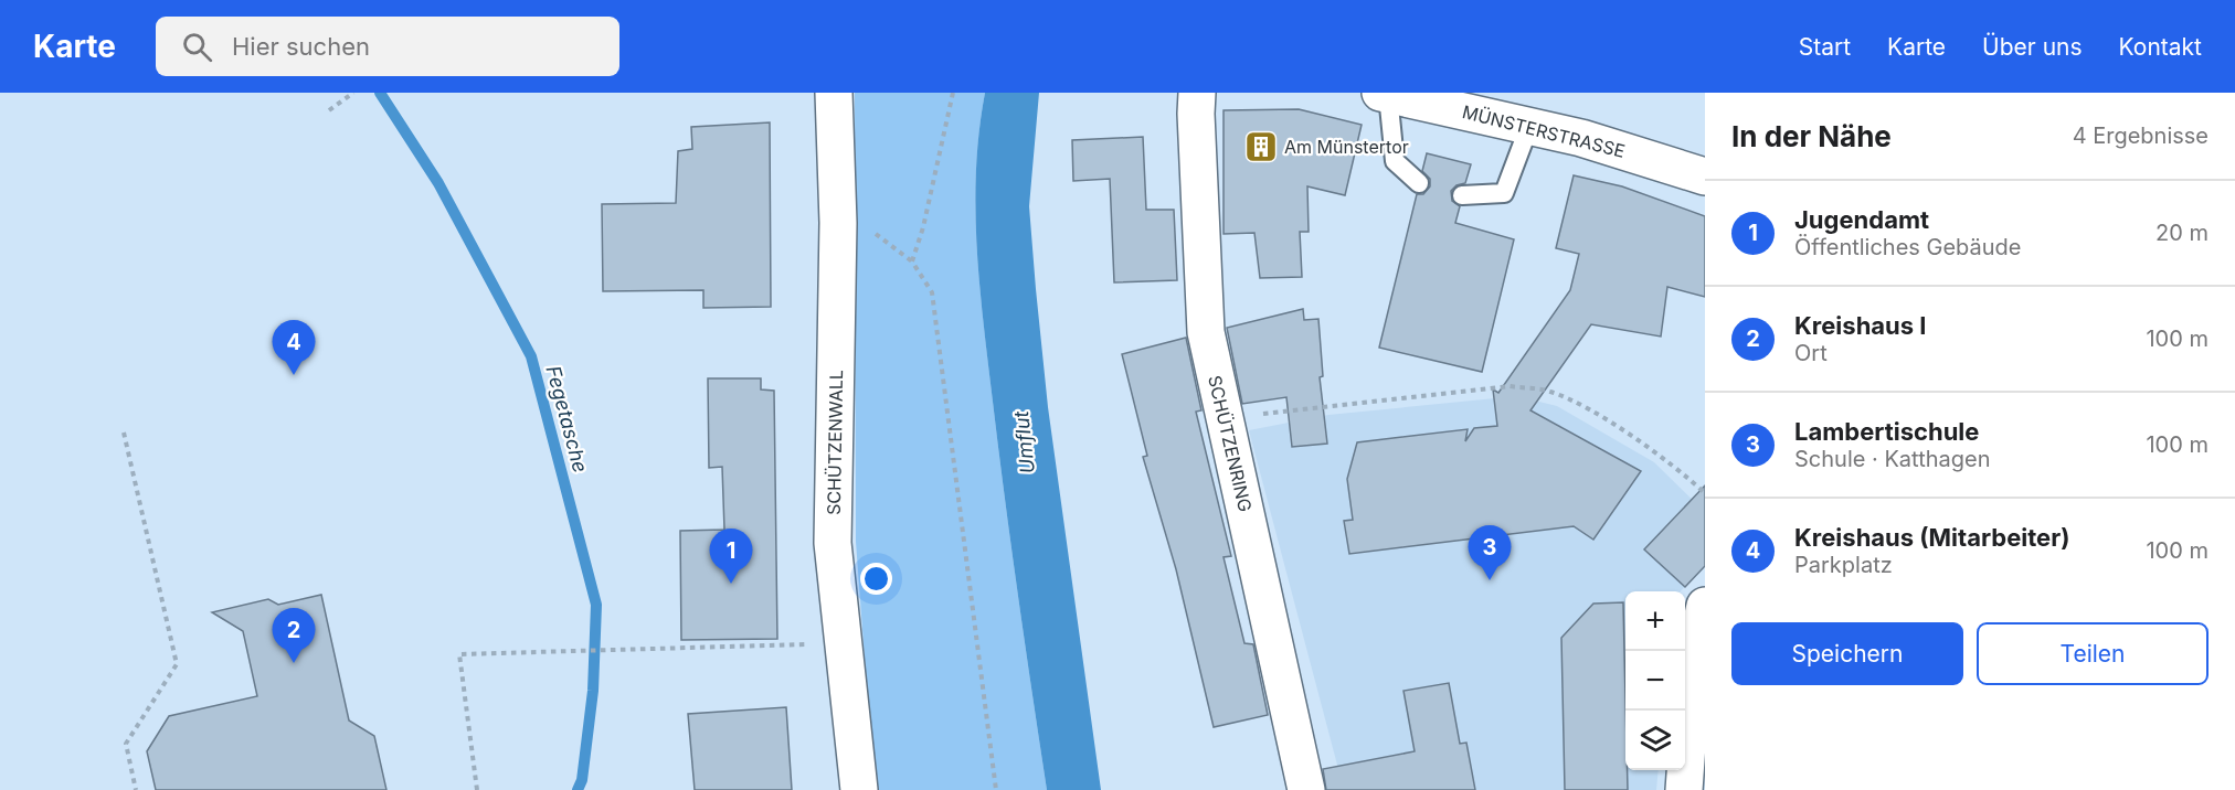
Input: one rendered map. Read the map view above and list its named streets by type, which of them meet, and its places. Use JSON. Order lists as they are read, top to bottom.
{
  "streets": {
    "street": ["MÜNSTERSTRASSE", "SCHÜTZENWALL", "SCHÜTZENRING"]
  },
  "water": ["Fegetasche", "Umflut"],
  "places": {
    "building": ["Am Münstertor"]
  },
  "page": {
    "header": "Karte",
    "search": "Hier suchen",
    "nav": [
      "Start",
      "Karte",
      "Über uns",
      "Kontakt"
    ],
    "heading": ["In der Nähe", "4 Ergebnisse"],
    "list": [
      {
        "mark": "1",
        "name": "Jugendamt",
        "note": "Öffentliches Gebäude",
        "value": "20 m"
      },
      {
        "mark": "2",
        "name": "Kreishaus Ⅰ",
        "note": "Ort",
        "value": "100 m"
      },
      {
        "mark": "3",
        "name": "Lambertischule",
        "note": "Schule · Katthagen",
        "value": "100 m"
      },
      {
        "mark": "4",
        "name": "Kreishaus (Mitarbeiter)",
        "note": "Parkplatz",
        "value": "100 m"
      }
    ],
    "pins": [
      "4",
      "3",
      "1",
      "2"
    ],
    "map_buttons": ["+", "−"],
    "buttons": ["Speichern", "Teilen"]
  }
}
